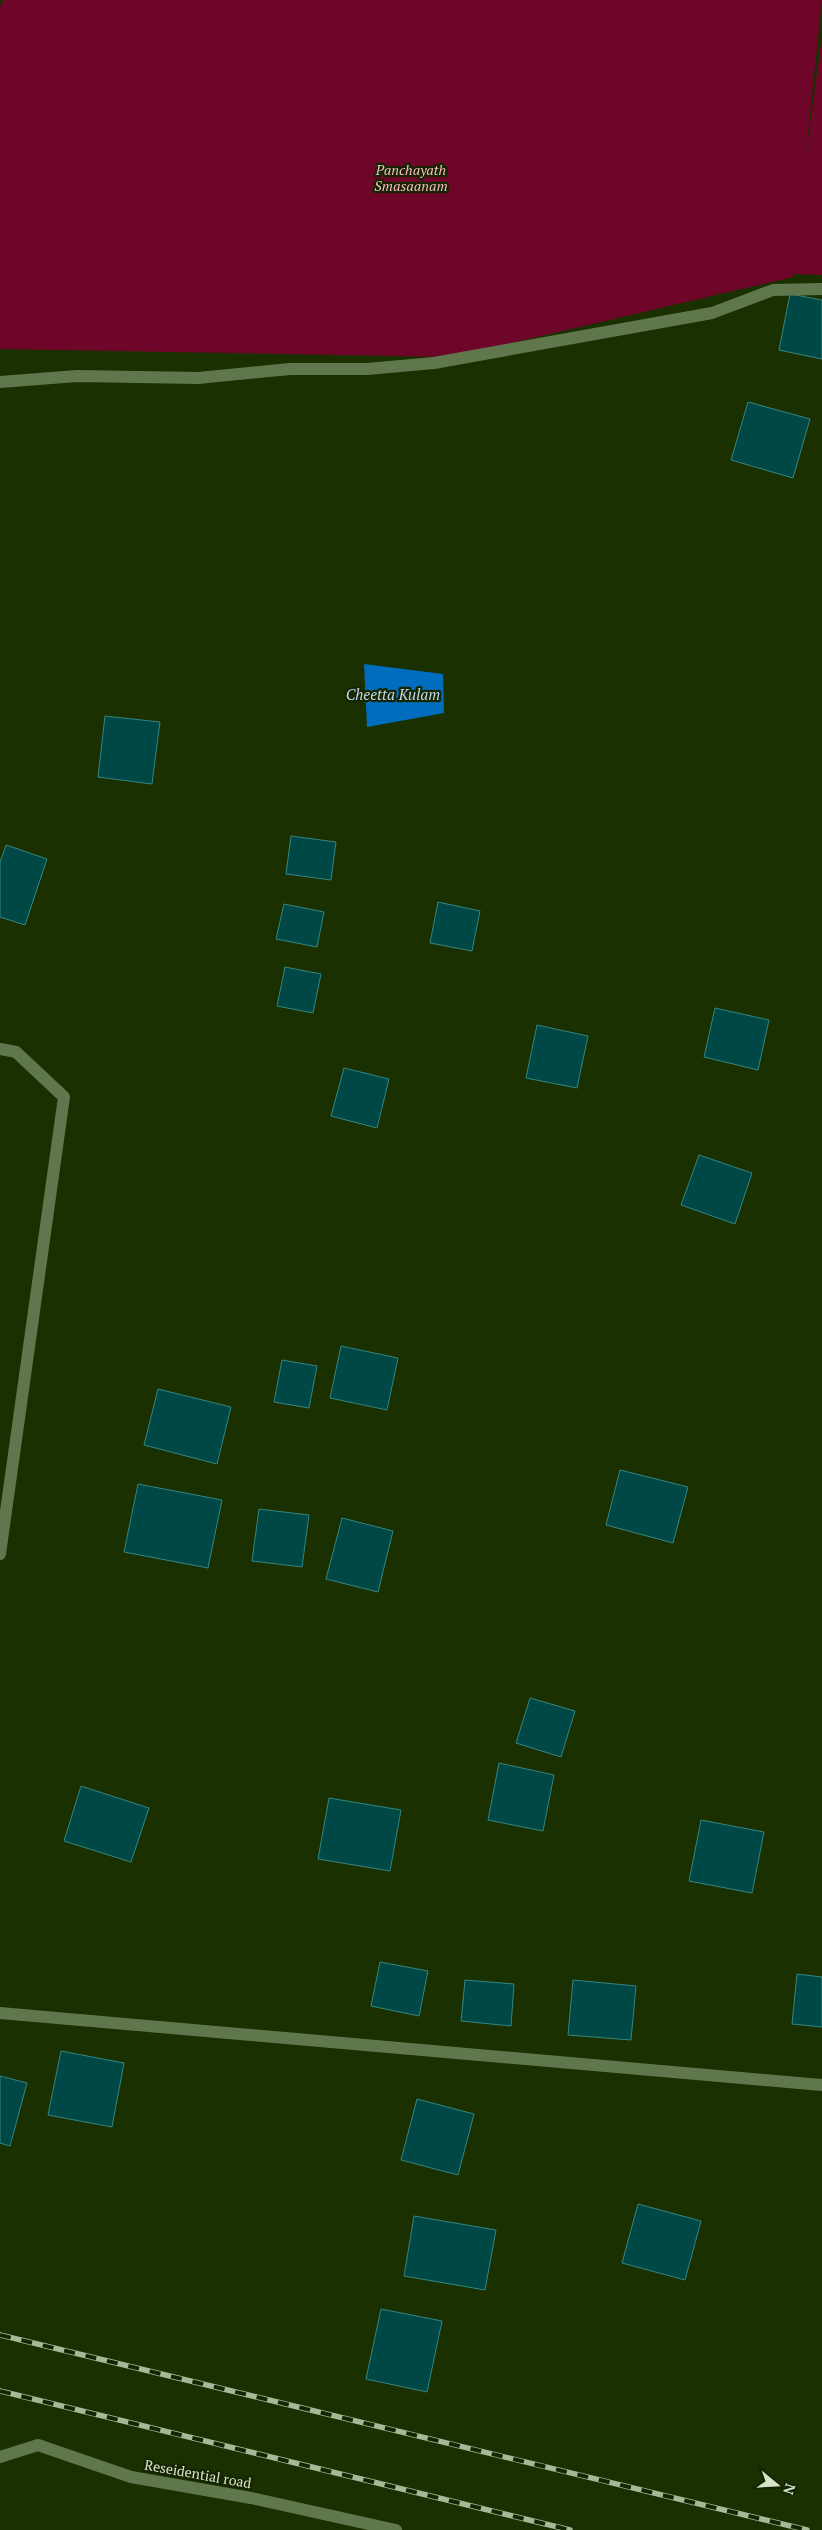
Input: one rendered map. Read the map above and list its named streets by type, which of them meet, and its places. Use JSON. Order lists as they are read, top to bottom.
{
  "streets": {
    "street": ["Reseidential road"]
  },
  "water": ["Cheetta Kulam"],
  "parks": ["Panchayath Smasaanam"],
  "north": "right"
}
